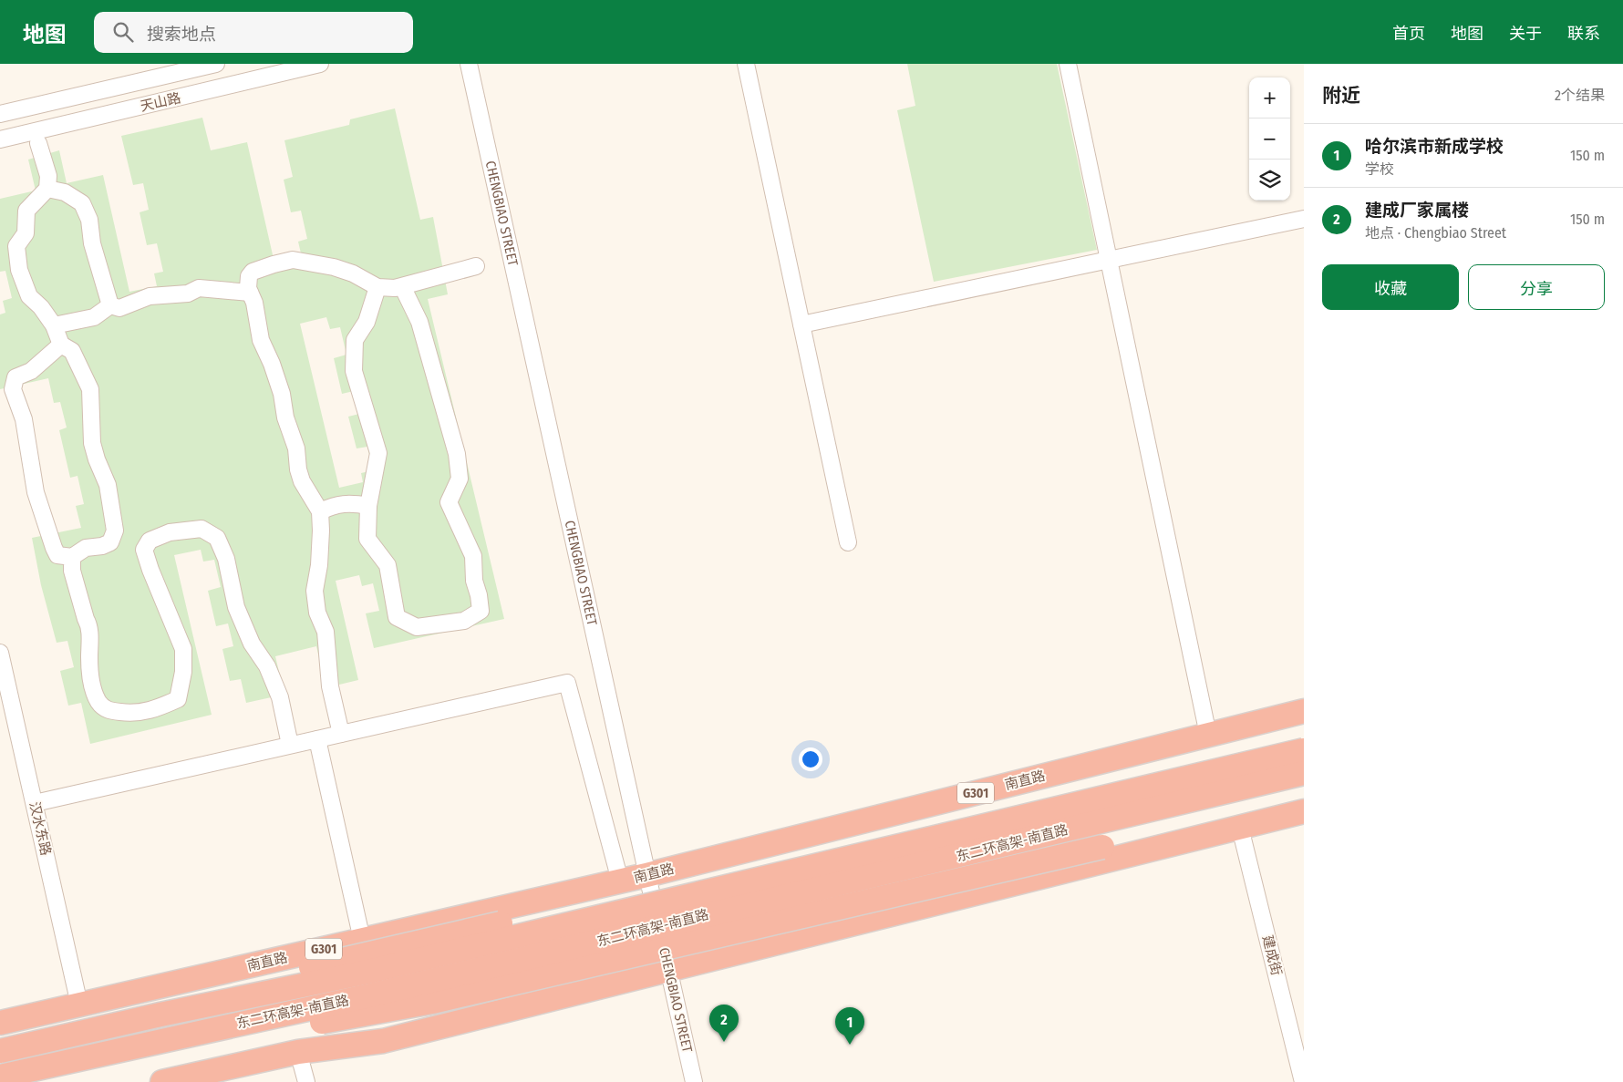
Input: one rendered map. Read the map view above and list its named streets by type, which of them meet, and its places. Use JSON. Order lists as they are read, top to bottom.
{
  "streets": {
    "highway": ["南直路", "G301", "东二环高架-南直路"],
    "street": [
      "天山路",
      "CHENGBIAO STREET",
      "汉水东路",
      "建成街"
    ]
  },
  "crossings": [
    ["CHENGBIAO STREET", "南直路"],
    ["南直路", "汉水东路"]
  ],
  "page": {
    "header": "地图",
    "search": "搜索地点",
    "nav": [
      "首页",
      "地图",
      "关于",
      "联系"
    ],
    "heading": ["附近", "2个结果"],
    "map_buttons": ["+", "−"],
    "list": [
      {
        "mark": "1",
        "name": "哈尔滨市新成学校",
        "note": "学校",
        "value": "150 m"
      },
      {
        "mark": "2",
        "name": "建成厂家属楼",
        "note": "地点 · Chengbiao Street",
        "value": "150 m"
      }
    ],
    "buttons": ["收藏", "分享"],
    "pins": ["2", "1"]
  }
}
